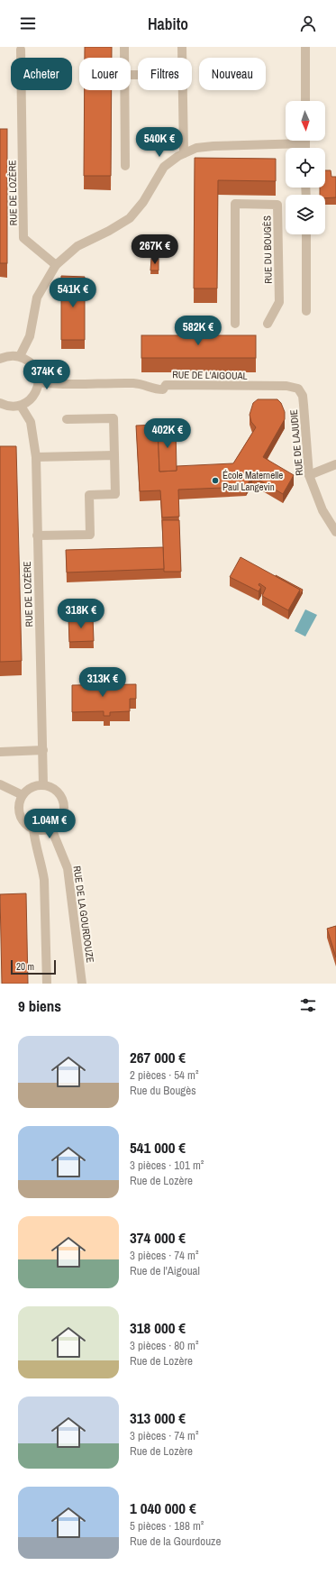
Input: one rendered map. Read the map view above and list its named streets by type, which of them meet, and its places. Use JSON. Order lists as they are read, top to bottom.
{
  "streets": {
    "street": [
      "RUE DE LOZÈRE",
      "RUE DU BOUGÈS",
      "RUE DE L'AIGOUAL",
      "RUE DE LAJUDIE",
      "RUE DE LA GOURDOUZE"
    ]
  },
  "crossings": [
    ["RUE DE LOZÈRE", "RUE DE LA GOURDOUZE"],
    ["RUE DE L'AIGOUAL", "RUE DE LAJUDIE"]
  ],
  "places": ["École Maternelle Paul Langevin"],
  "scale_bar": "20 m",
  "north": "bottom",
  "page": {
    "header": "Habito",
    "chip": [
      "Acheter",
      "Louer",
      "Filtres",
      "Nouveau"
    ],
    "price": [
      "540K €",
      "267K €",
      "541K €",
      "582K €",
      "374K €",
      "402K €",
      "318K €",
      "313K €",
      "1.04M €"
    ],
    "scale": "20 m",
    "heading": "9 biens",
    "list": [
      {
        "name": "267 000 €",
        "note": "2 pièces · 54 m² · Rue du Bougès"
      },
      {
        "name": "541 000 €",
        "note": "3 pièces · 101 m² · Rue de Lozère"
      },
      {
        "name": "374 000 €",
        "note": "3 pièces · 74 m² · Rue de l'Aigoual"
      },
      {
        "name": "318 000 €",
        "note": "3 pièces · 80 m² · Rue de Lozère"
      },
      {
        "name": "313 000 €",
        "note": "3 pièces · 74 m² · Rue de Lozère"
      },
      {
        "name": "1 040 000 €",
        "note": "5 pièces · 188 m² · Rue de la Gourdouze"
      }
    ]
  }
}
